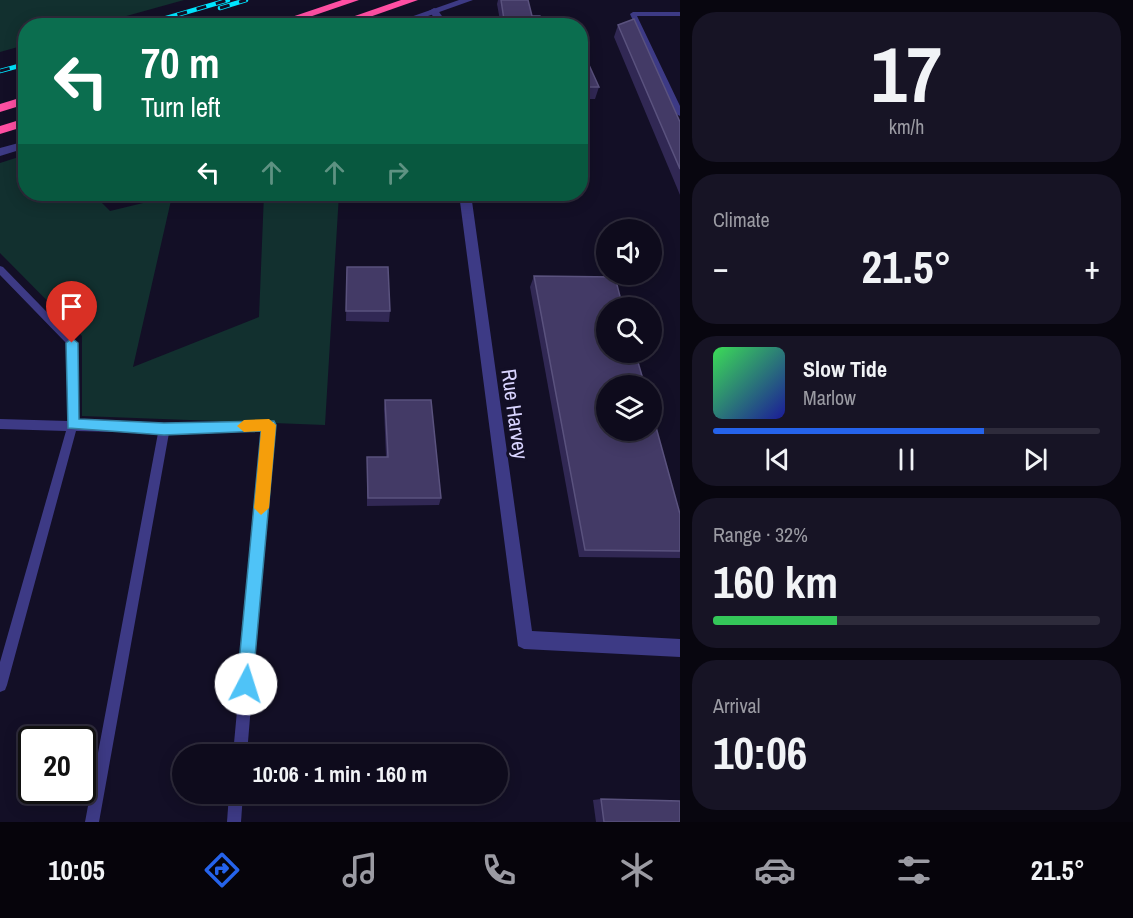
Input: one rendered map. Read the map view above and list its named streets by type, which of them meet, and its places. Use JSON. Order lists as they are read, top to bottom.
{
  "streets": {
    "street": ["Rue Harvey"]
  },
  "page": {
    "tile": [
      ["17", "km/h"],
      "Climate",
      ["Range · 32%", "160 km"],
      ["Arrival", "10:06"]
    ],
    "turn": ["70 m", "Turn left"],
    "heat": ["−", "21.5°", "+"],
    "song": ["Slow Tide", "Marlow"],
    "limit": "20",
    "trip": "10:06 · 1 min · 160 m",
    "tabs": ["10:05", "21.5°"]
  }
}
